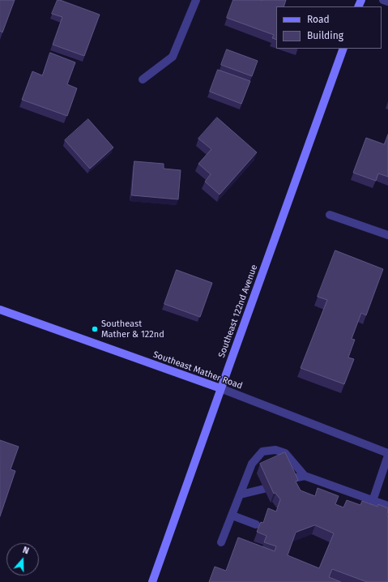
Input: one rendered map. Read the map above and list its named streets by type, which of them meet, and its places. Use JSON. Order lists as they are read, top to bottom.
{
  "streets": {
    "main road": ["Southeast 122nd Avenue", "Southeast Mather Road"]
  },
  "crossings": [
    ["Southeast 122nd Avenue", "Southeast Mather Road"]
  ],
  "places": ["Southeast Mather & 122nd"],
  "legend": ["Road", "Building"],
  "north": "top"
}
